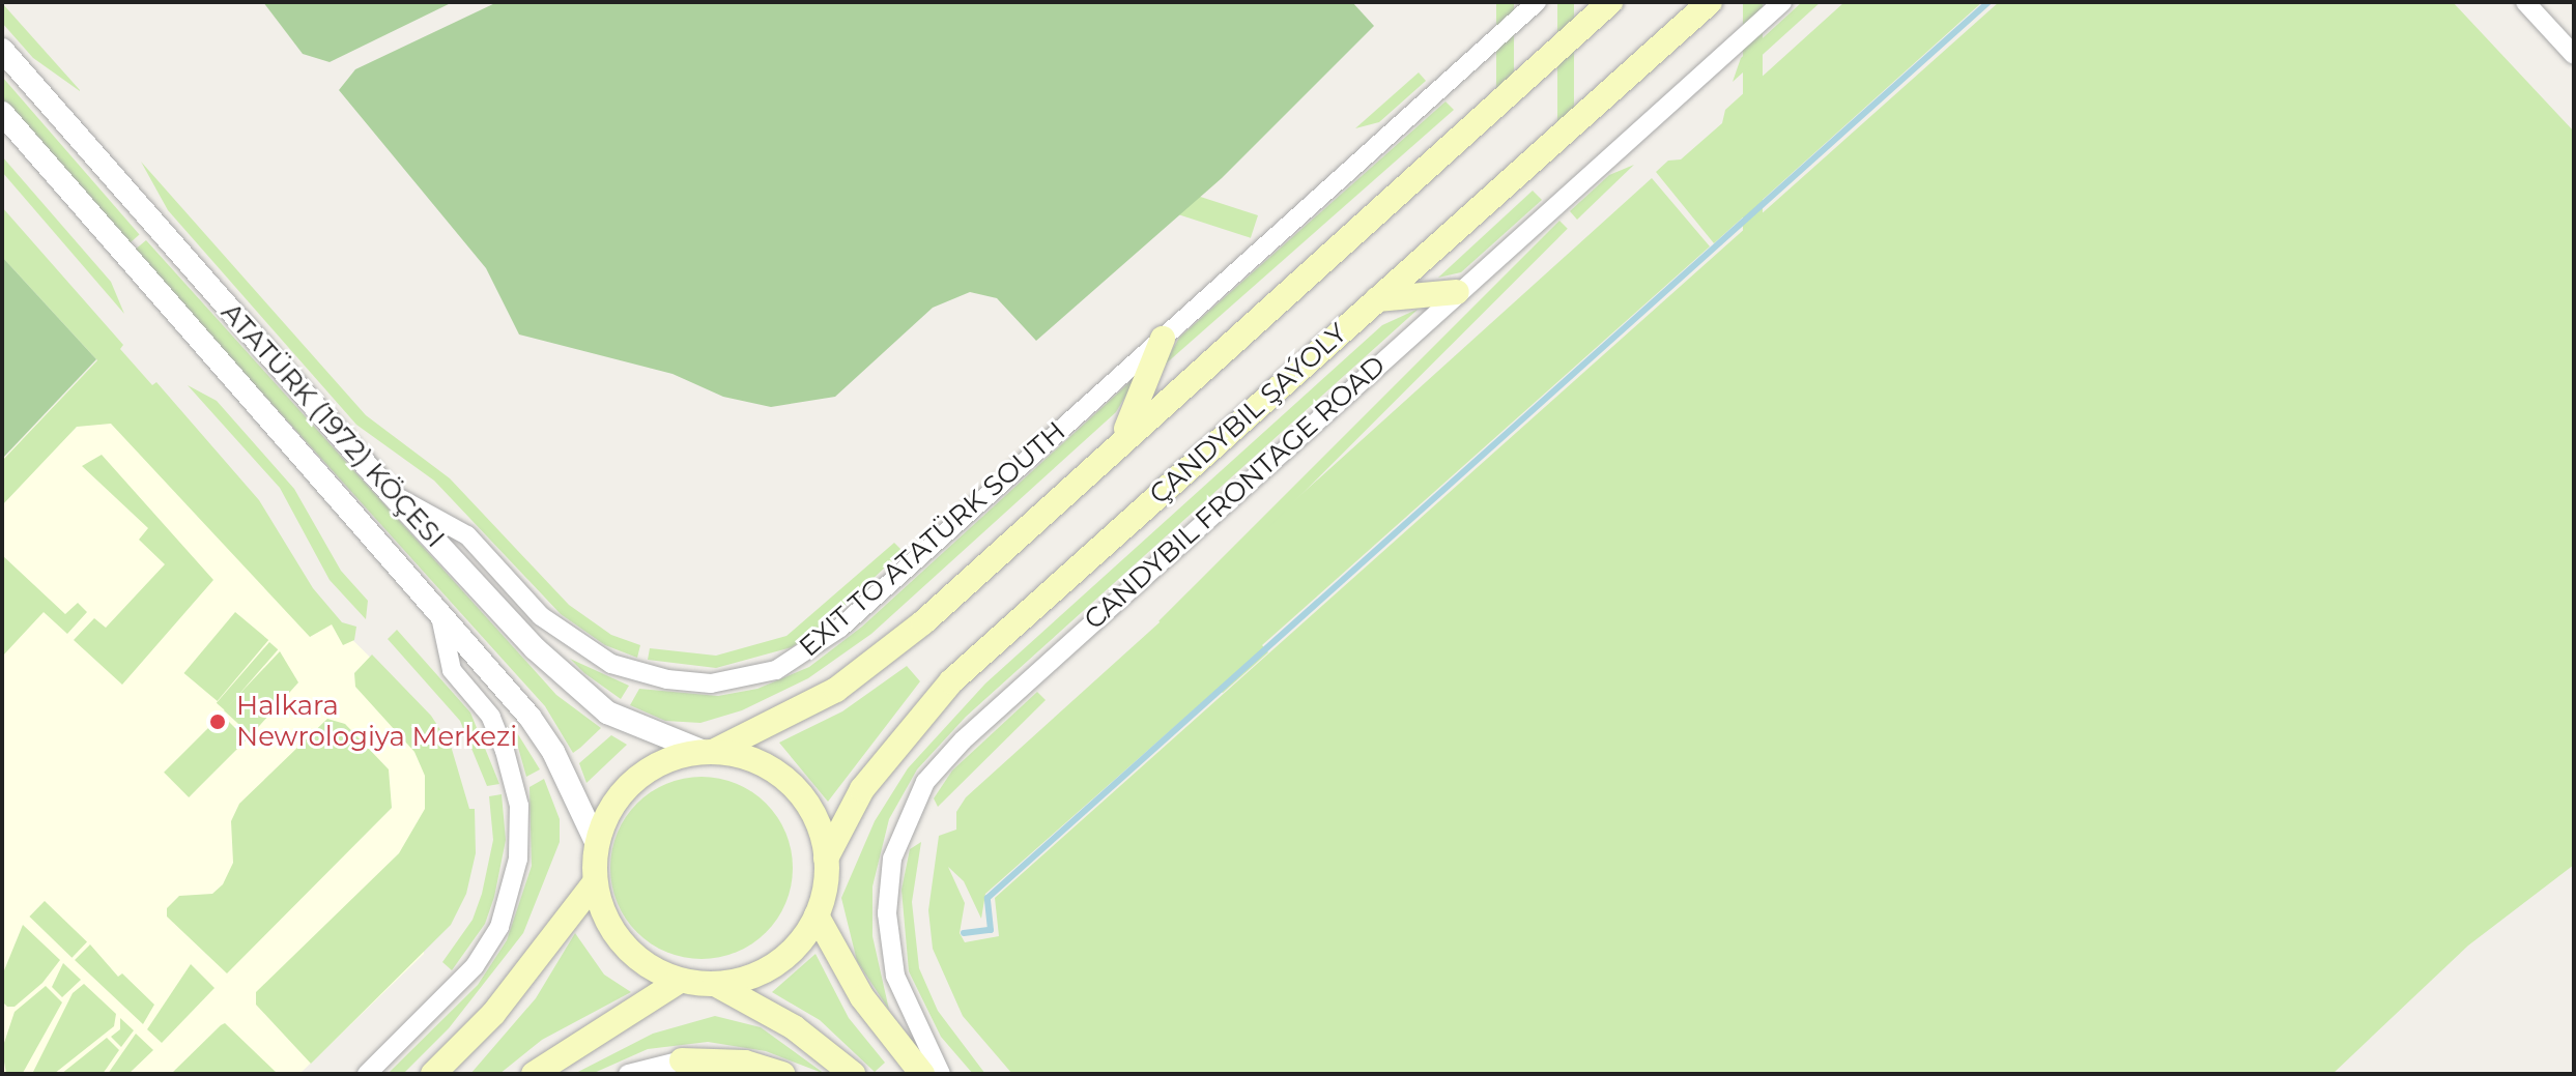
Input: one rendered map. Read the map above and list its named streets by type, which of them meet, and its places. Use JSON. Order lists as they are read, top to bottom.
{
  "streets": {
    "main road": ["ÇANDYBIL ŞAÝOLY"],
    "street": ["ATATÜRK (1972) KÖÇESI", "CANDYBIL FRONTAGE ROAD", "EXIT TO ATATÜRK SOUTH"]
  },
  "crossings": [
    ["ÇANDYBIL ŞAÝOLY", "ATATÜRK (1972) KÖÇESI"],
    ["ATATÜRK (1972) KÖÇESI", "EXIT TO ATATÜRK SOUTH"]
  ],
  "places": ["Halkara Newrologiya Merkezi"]
}
